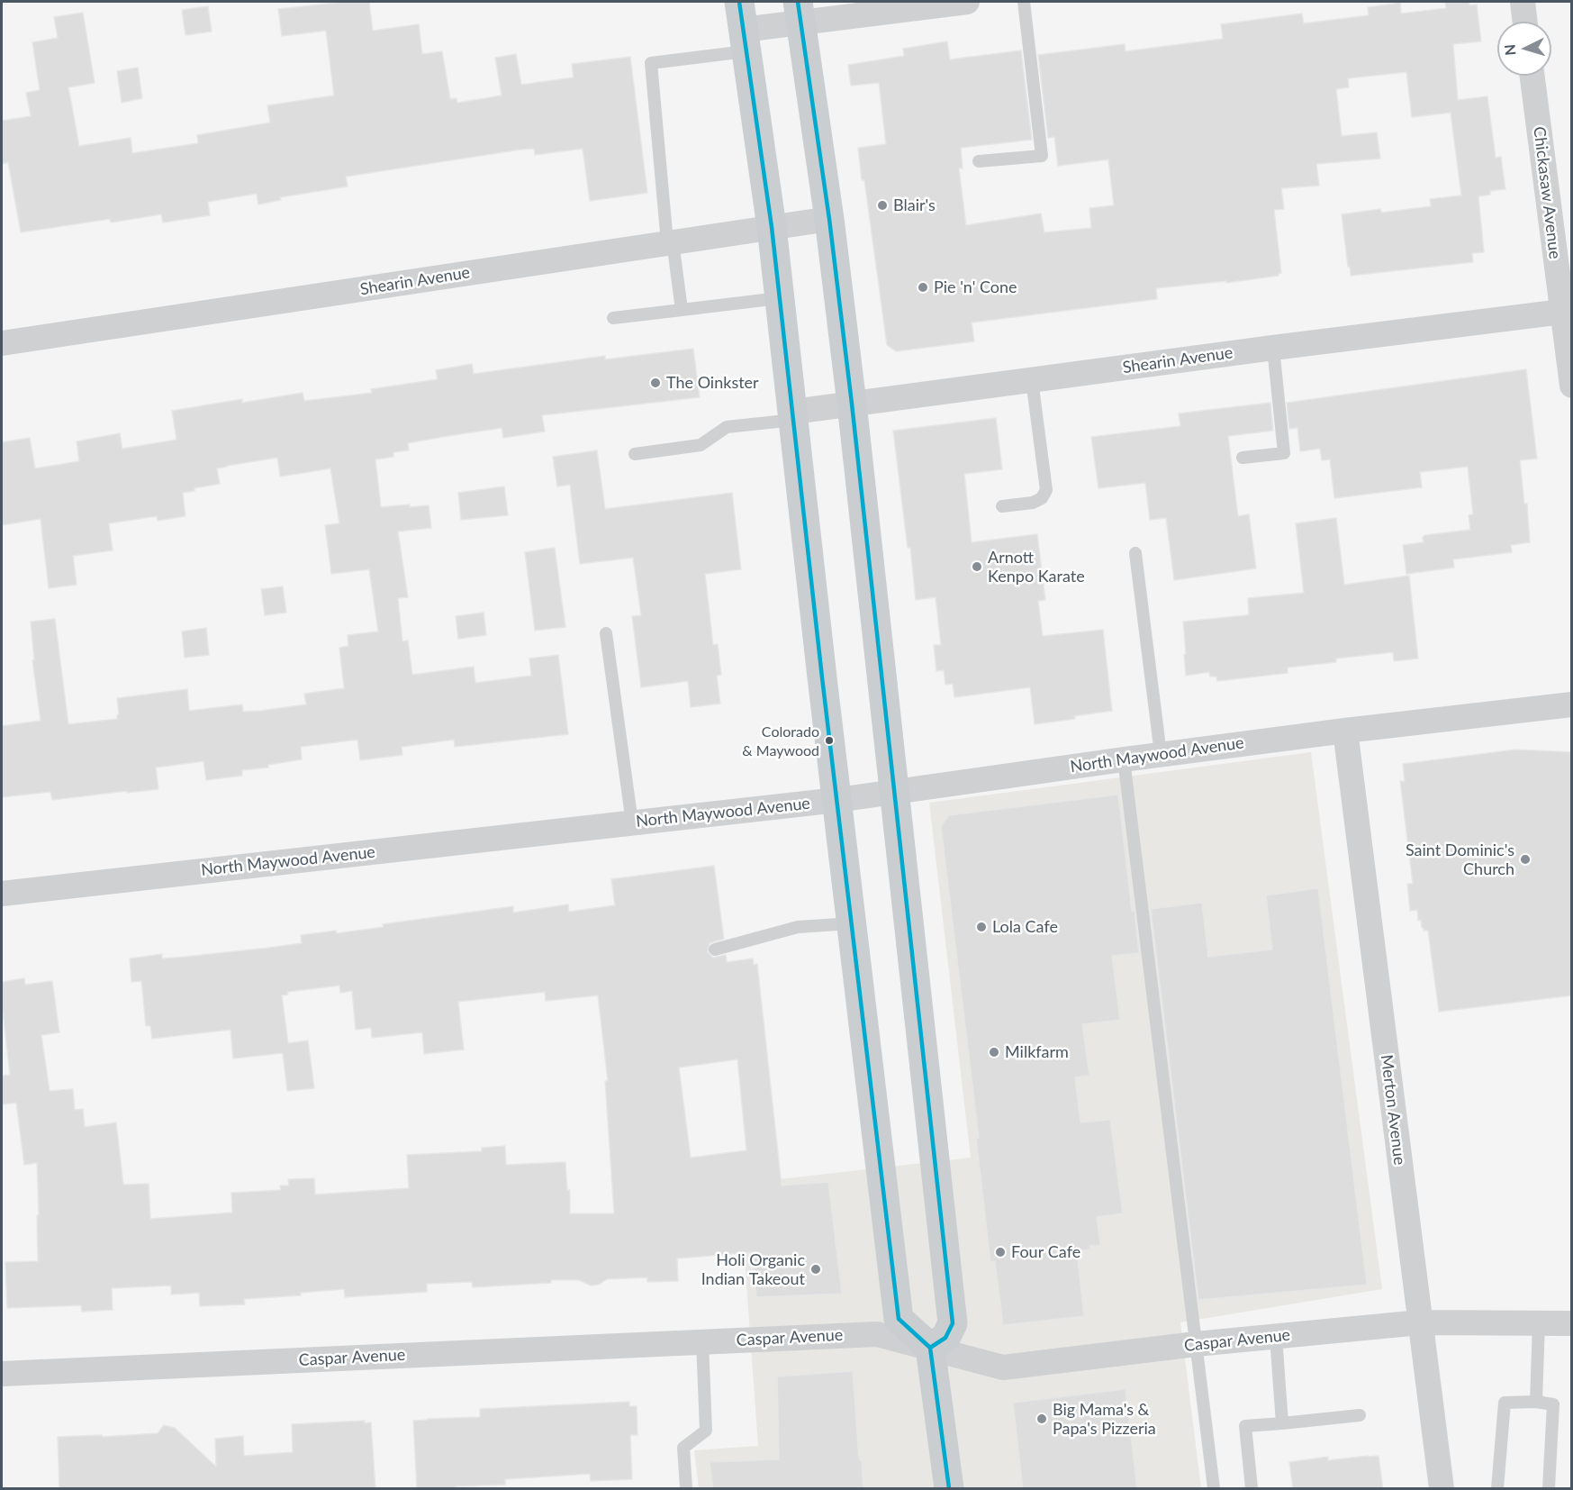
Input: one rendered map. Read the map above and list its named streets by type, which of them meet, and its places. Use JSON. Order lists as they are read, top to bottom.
{
  "streets": {
    "street": [
      "Chickasaw Avenue",
      "Shearin Avenue",
      "North Maywood Avenue",
      "Merton Avenue",
      "Caspar Avenue"
    ]
  },
  "crossings": [
    ["Chickasaw Avenue", "Shearin Avenue"],
    ["North Maywood Avenue", "Merton Avenue"],
    ["Merton Avenue", "Caspar Avenue"]
  ],
  "places": [
    "Blair's",
    "Pie 'n' Cone",
    "The Oinkster",
    "Arnott Kenpo Karate",
    "Colorado & Maywood",
    "Saint Dominic's Church",
    "Lola Cafe",
    "Milkfarm",
    "Four Cafe",
    "Holi Organic Indian Takeout",
    "Big Mama's & Papa's Pizzeria"
  ],
  "north": "left"
}
